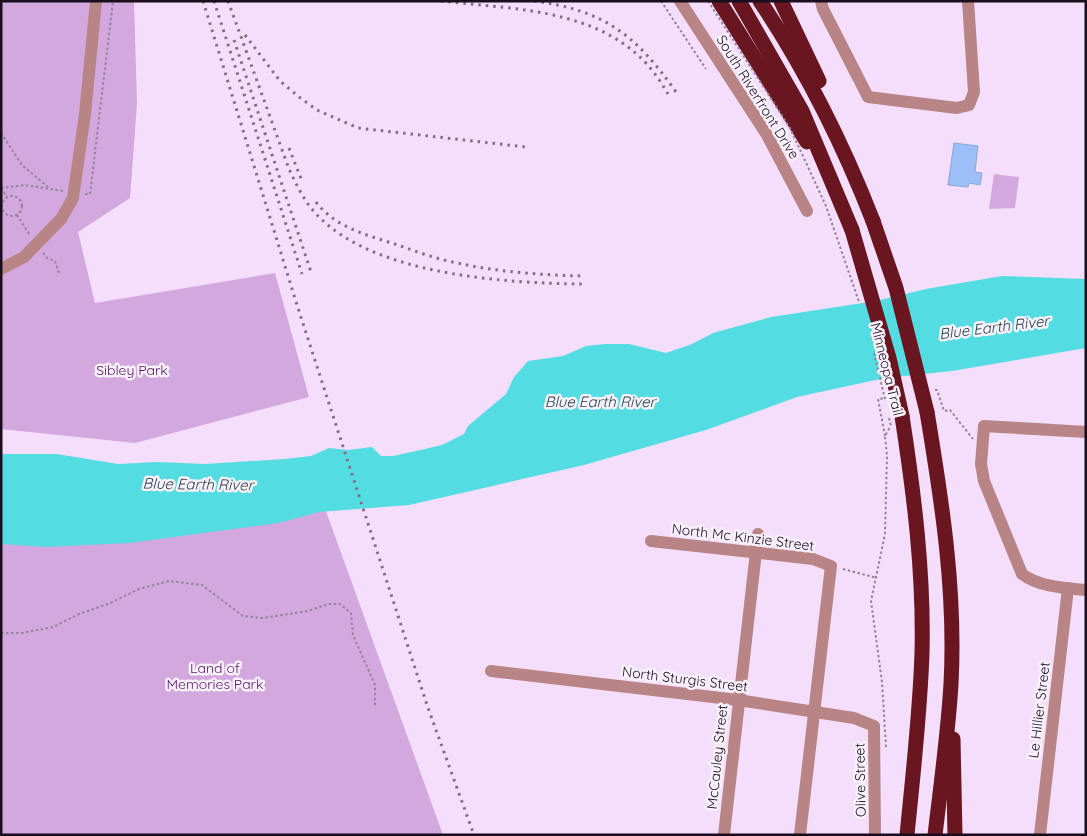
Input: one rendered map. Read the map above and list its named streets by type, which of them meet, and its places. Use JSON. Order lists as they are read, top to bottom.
{
  "streets": {
    "street": [
      "South Riverfront Drive",
      "North Mc Kinzie Street",
      "North Sturgis Street",
      "Le Hillier Street",
      "McCauley Street",
      "Olive Street"
    ],
    "path": ["Minneopa Trail"]
  },
  "crossings": [
    ["North Mc Kinzie Street", "McCauley Street"],
    ["North Sturgis Street", "McCauley Street"],
    ["North Sturgis Street", "Olive Street"]
  ],
  "water": ["Blue Earth River"],
  "parks": ["Sibley Park", "Land of Memories Park"]
}
